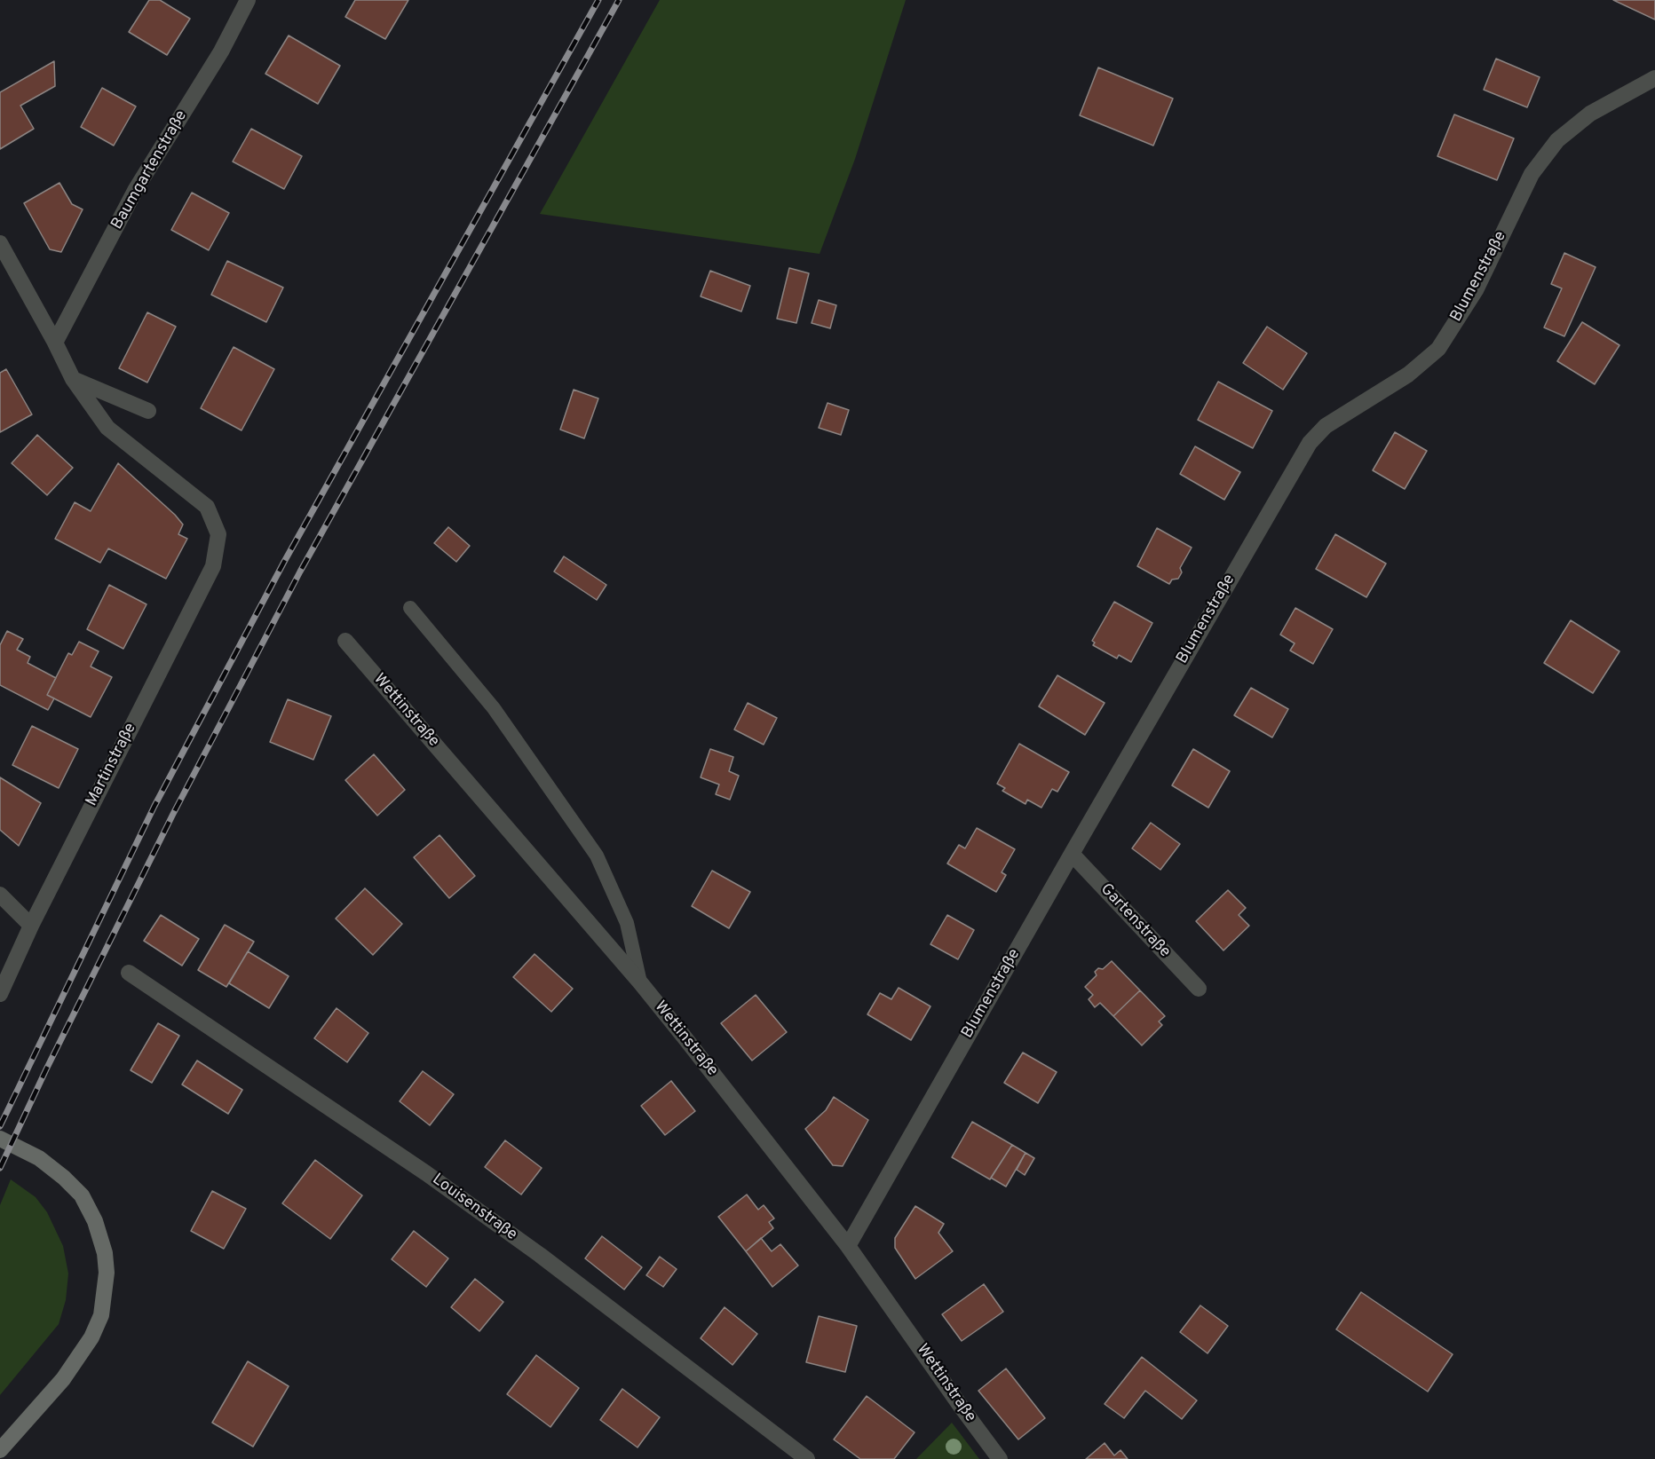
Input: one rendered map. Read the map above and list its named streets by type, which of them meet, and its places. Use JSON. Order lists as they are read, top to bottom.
{
  "streets": {
    "street": [
      "Baumgartenstraße",
      "Blumenstraße",
      "Wettinstraße",
      "Martinstraße",
      "Gartenstraße",
      "Louisenstraße"
    ]
  },
  "crossings": [
    ["Blumenstraße", "Wettinstraße"],
    ["Blumenstraße", "Gartenstraße"]
  ]
}
